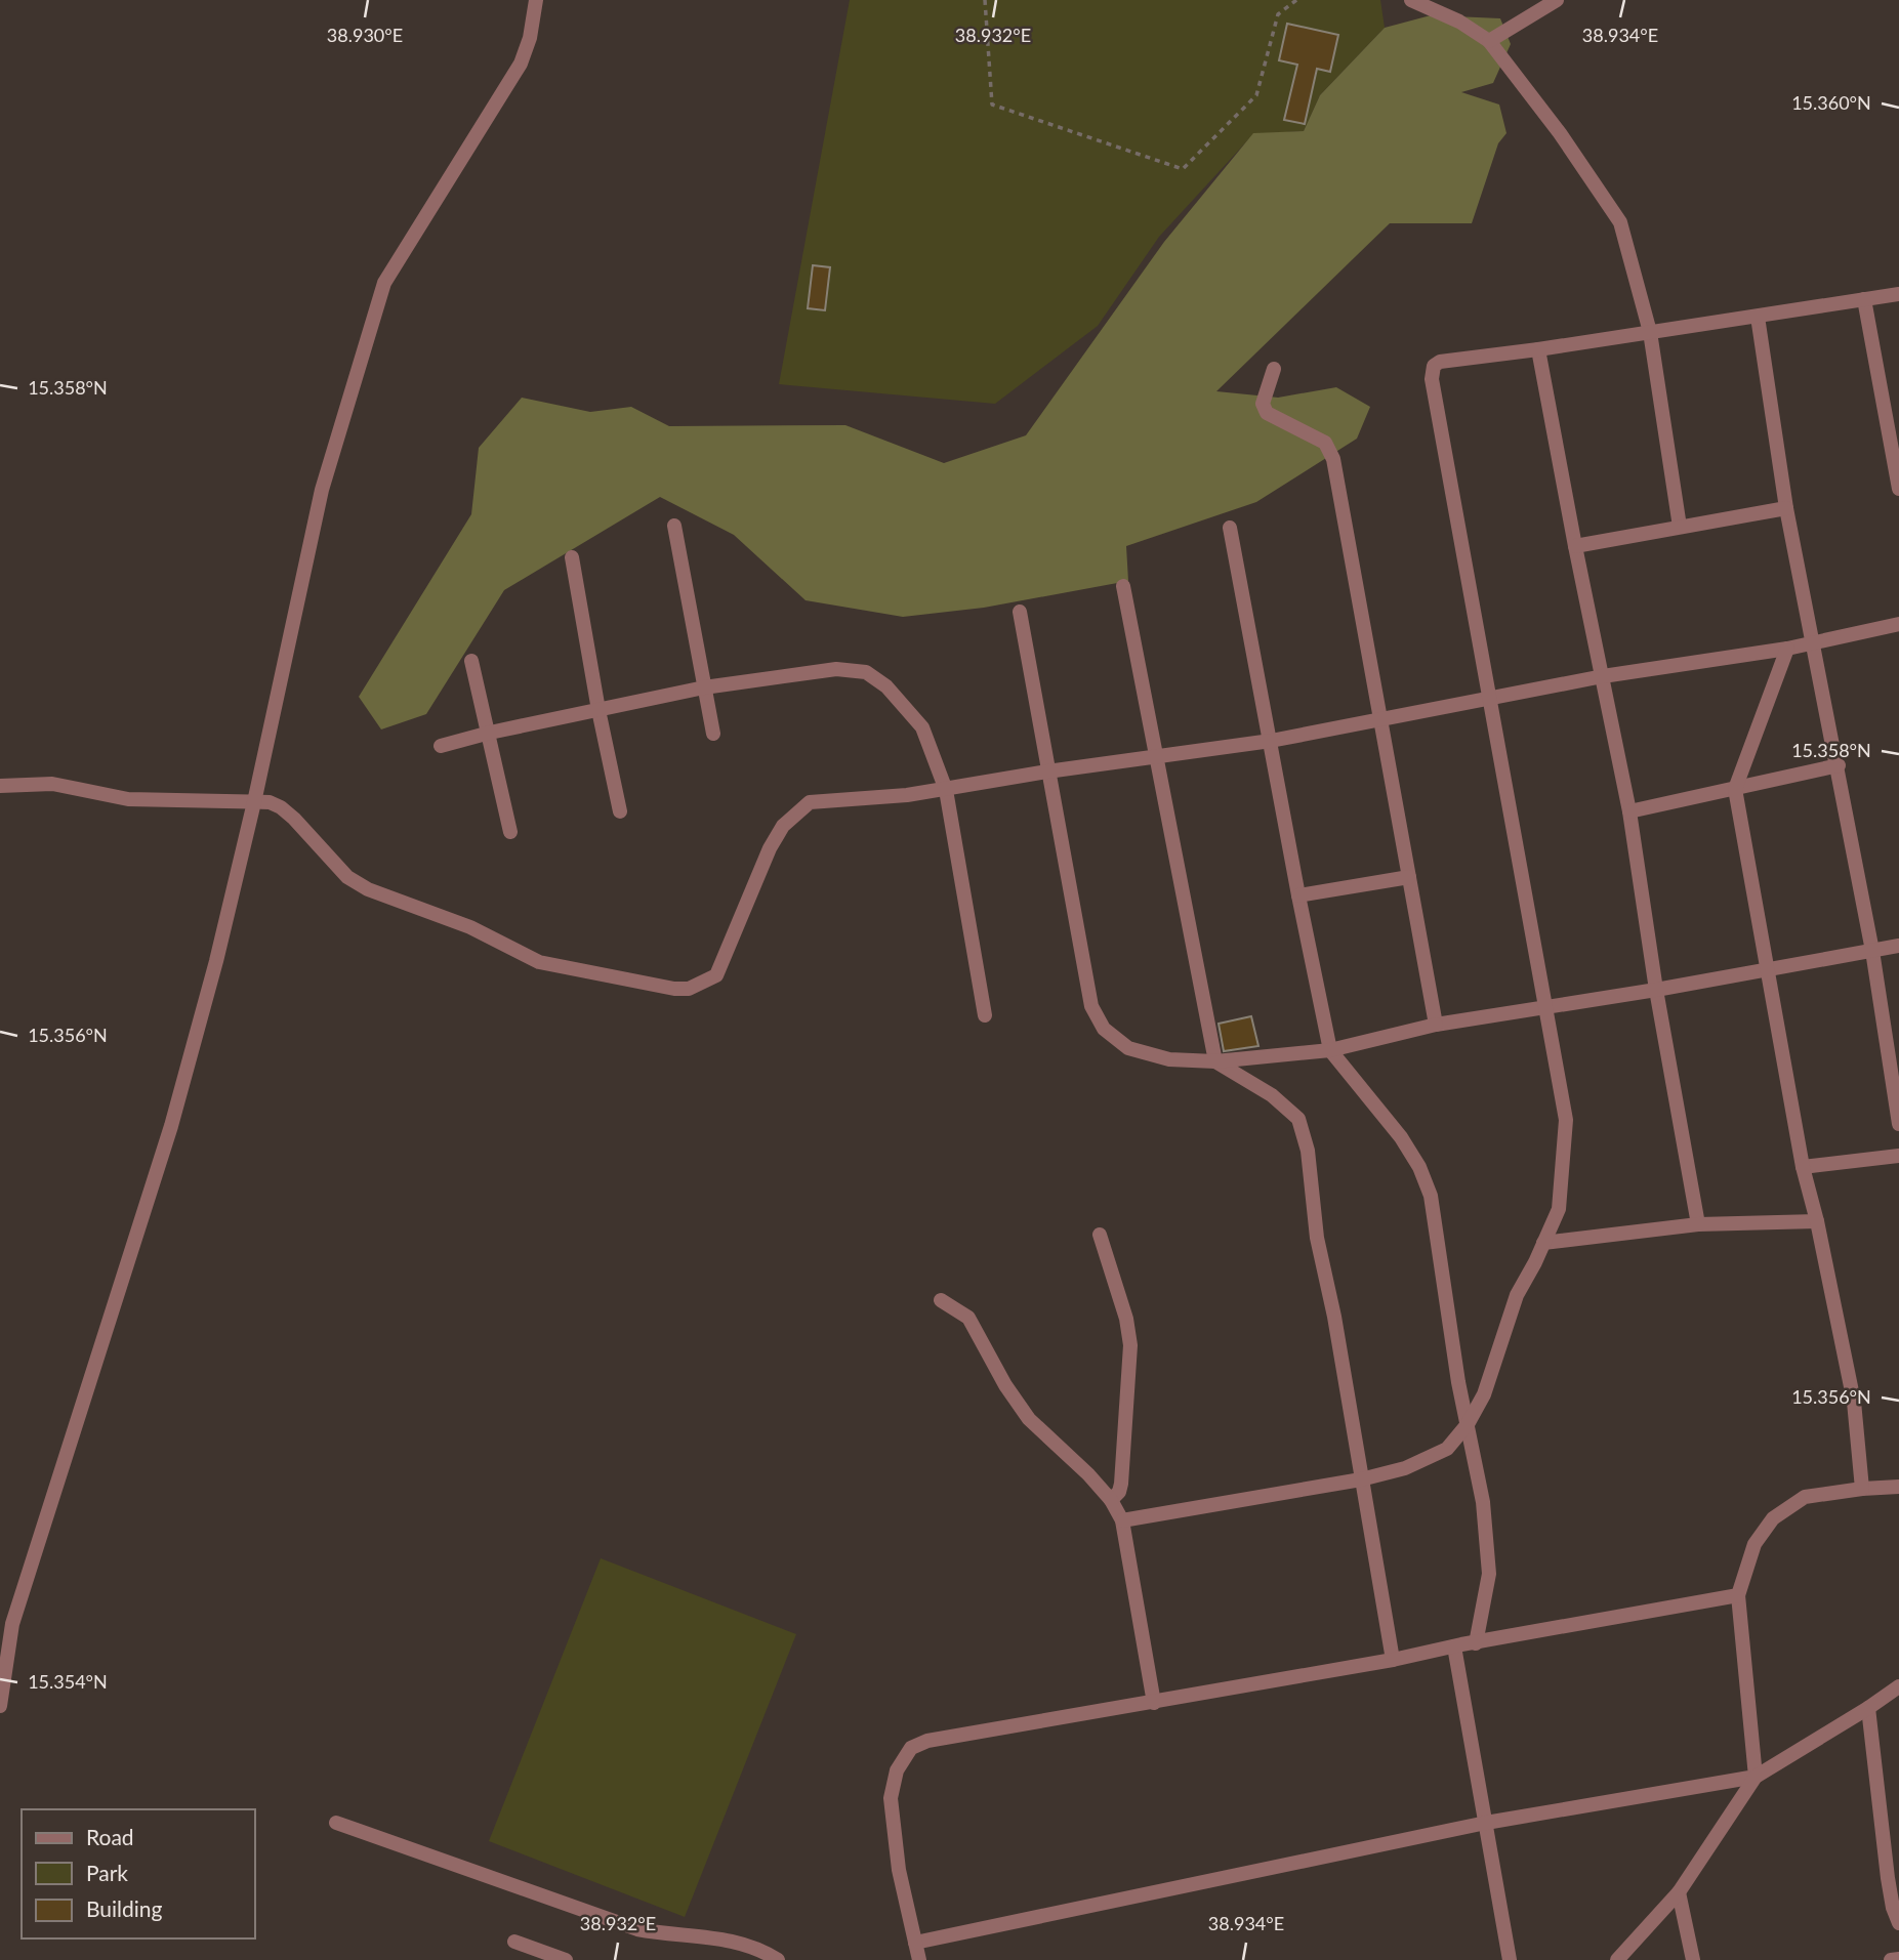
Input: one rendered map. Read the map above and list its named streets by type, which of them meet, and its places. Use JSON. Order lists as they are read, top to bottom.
{
  "legend": ["Road", "Park", "Building"],
  "coordinates": [
    "38.930°E",
    "38.932°E",
    "38.934°E",
    "15.360°N",
    "15.358°N",
    "15.356°N",
    "15.354°N"
  ]
}
